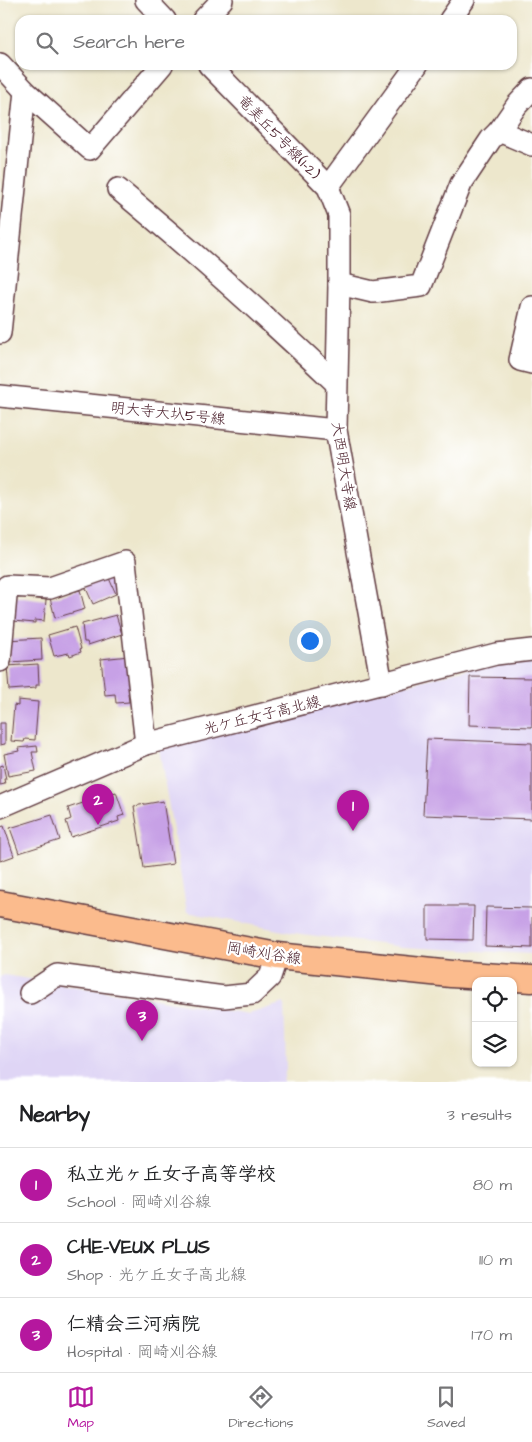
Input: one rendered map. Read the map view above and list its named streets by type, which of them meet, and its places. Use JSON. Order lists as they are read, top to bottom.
{
  "streets": {
    "main road": ["岡崎刈谷線"],
    "street": [
      "竜美丘5号線(1-2)",
      "明大寺大圦5号線",
      "大西明大寺線",
      "光ケ丘女子高北線"
    ]
  },
  "crossings": [
    ["竜美丘5号線(1-2)", "大西明大寺線"],
    ["明大寺大圦5号線", "大西明大寺線"],
    ["大西明大寺線", "光ケ丘女子高北線"]
  ],
  "page": {
    "search": "Search here",
    "pins": ["2", "1", "3"],
    "heading": ["Nearby", "3 results"],
    "list": [
      {
        "mark": "1",
        "name": "私立光ヶ丘女子高等学校",
        "note": "School · 岡崎刈谷線",
        "value": "80 m"
      },
      {
        "mark": "2",
        "name": "CHE-VEUX PLUS",
        "note": "Shop · 光ケ丘女子高北線",
        "value": "110 m"
      },
      {
        "mark": "3",
        "name": "仁精会三河病院",
        "note": "Hospital · 岡崎刈谷線",
        "value": "170 m"
      }
    ],
    "nav": ["Map", "Directions", "Saved"]
  }
}
